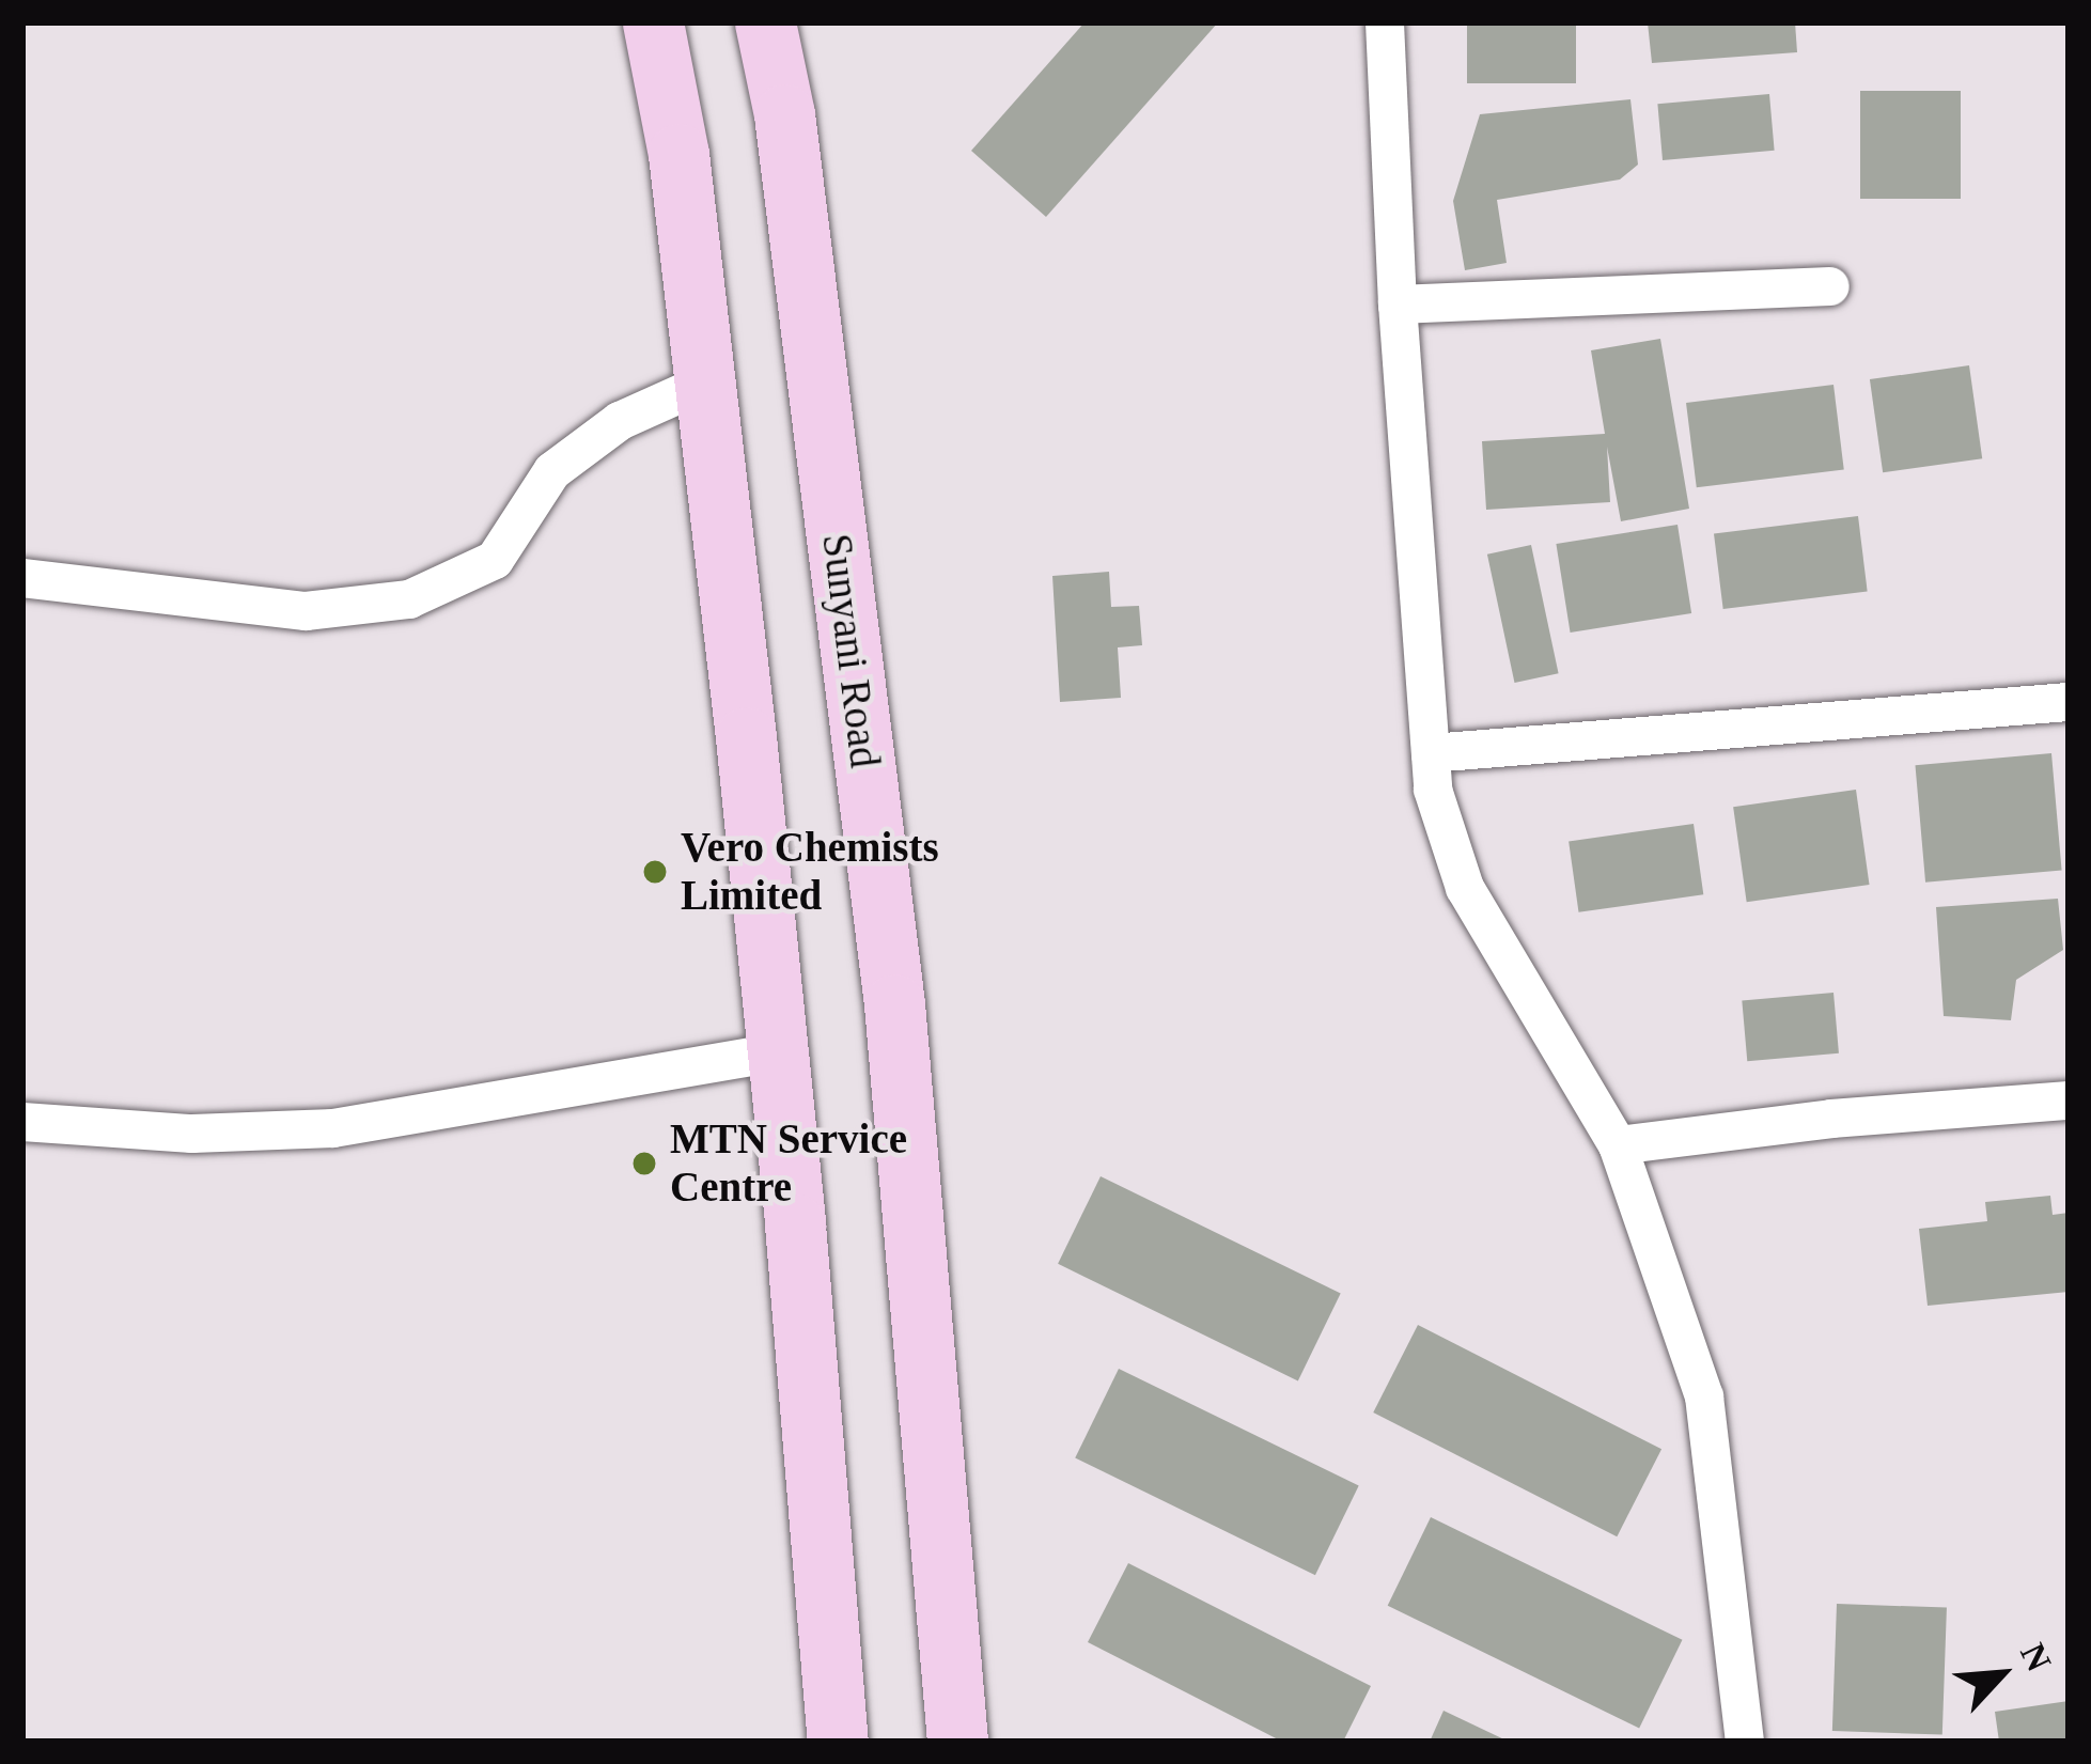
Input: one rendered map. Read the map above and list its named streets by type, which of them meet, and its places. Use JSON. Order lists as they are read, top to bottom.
{
  "streets": {
    "main road": ["Sunyani Road"]
  },
  "places": ["Vero Chemists Limited", "MTN Service Centre"],
  "north": "top right"
}
